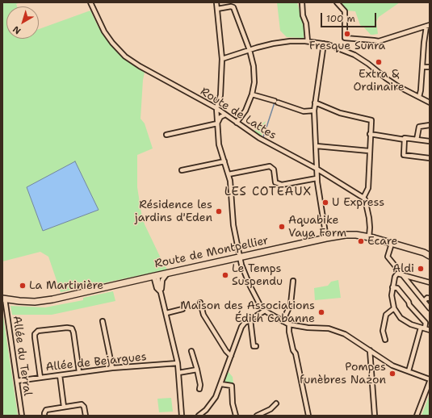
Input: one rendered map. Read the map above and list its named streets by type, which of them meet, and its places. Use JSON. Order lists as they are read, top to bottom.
{
  "streets": {
    "main road": ["Route de Montpellier"],
    "street": ["Route de Lattes", "Allée du Terral", "Allée de Bejargues"]
  },
  "crossings": [
    ["Route de Montpellier", "Allée du Terral"],
    ["Allée du Terral", "Allée de Bejargues"]
  ],
  "districts": ["LES COTEAUX"],
  "places": [
    "Fresque Sunra",
    "Extra & Ordinaire",
    "U Express",
    "Résidence les jardins d'Eden",
    "Aquabike Vaya Form",
    "Ecare",
    "Aldi",
    "Le Temps Suspendu",
    "La Martinière",
    "Maison des Associations Édith Cabanne",
    "Pompes funèbres Nazon"
  ],
  "scale_bar": "100 m",
  "north": "bottom left"
}
